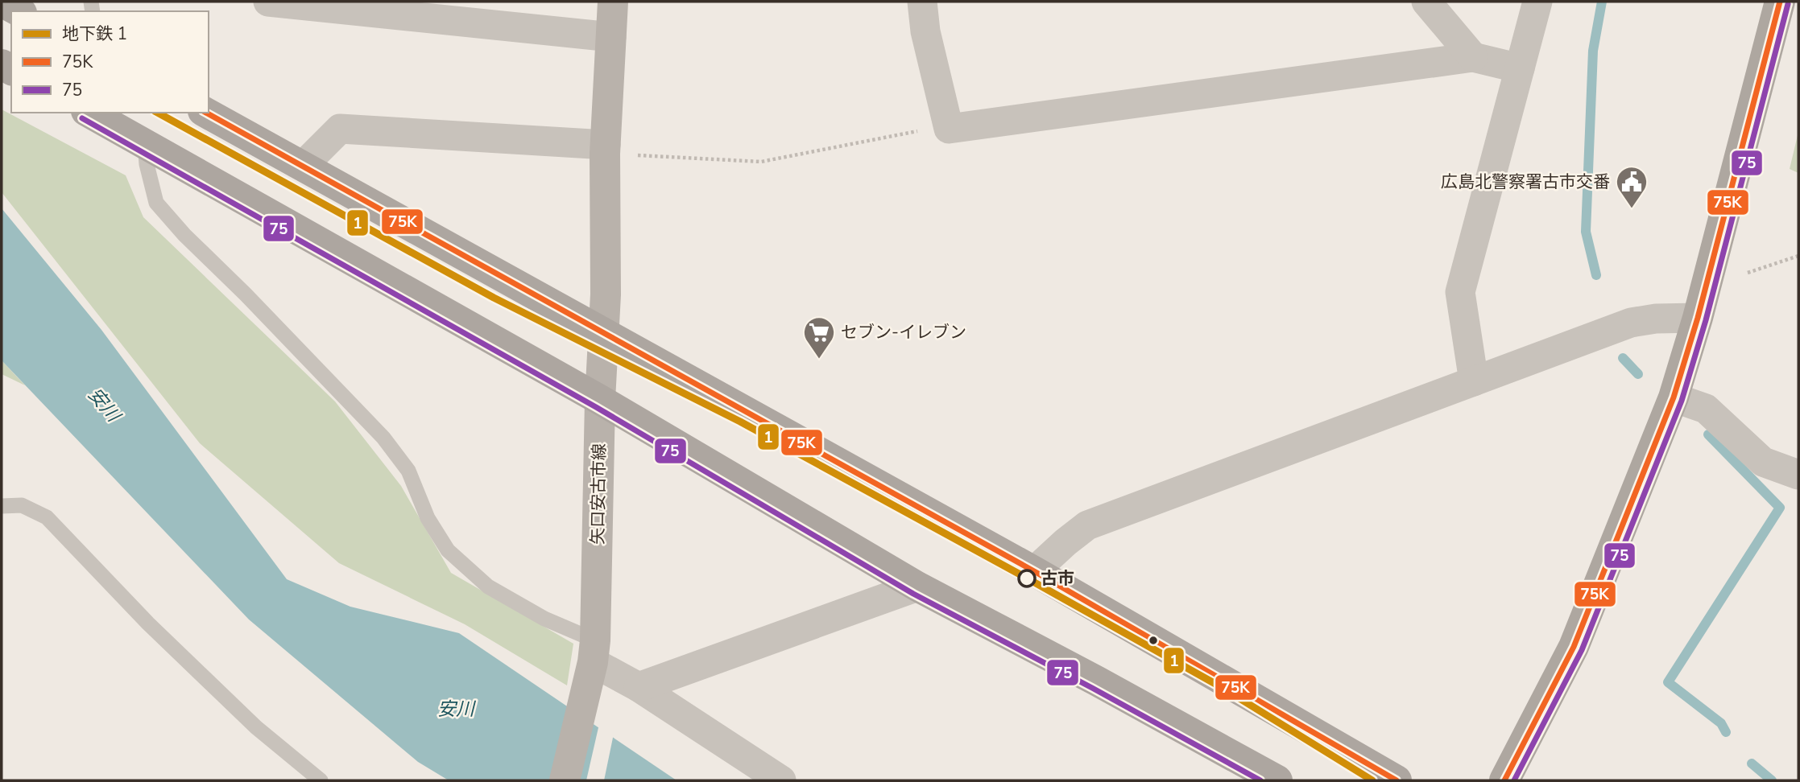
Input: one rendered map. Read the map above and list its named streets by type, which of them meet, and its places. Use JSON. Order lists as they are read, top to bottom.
{
  "streets": {
    "main road": ["矢口安古市線"]
  },
  "water": ["安川"],
  "places": {
    "public building": ["広島北警察署古市交番"],
    "supermarket": ["セブン-イレブン"],
    "other": ["古市"]
  },
  "lines": ["transit line 75K", "transit line 75", "metro line 1"],
  "legend": ["地下鉄 1", "75K", "75"]
}
